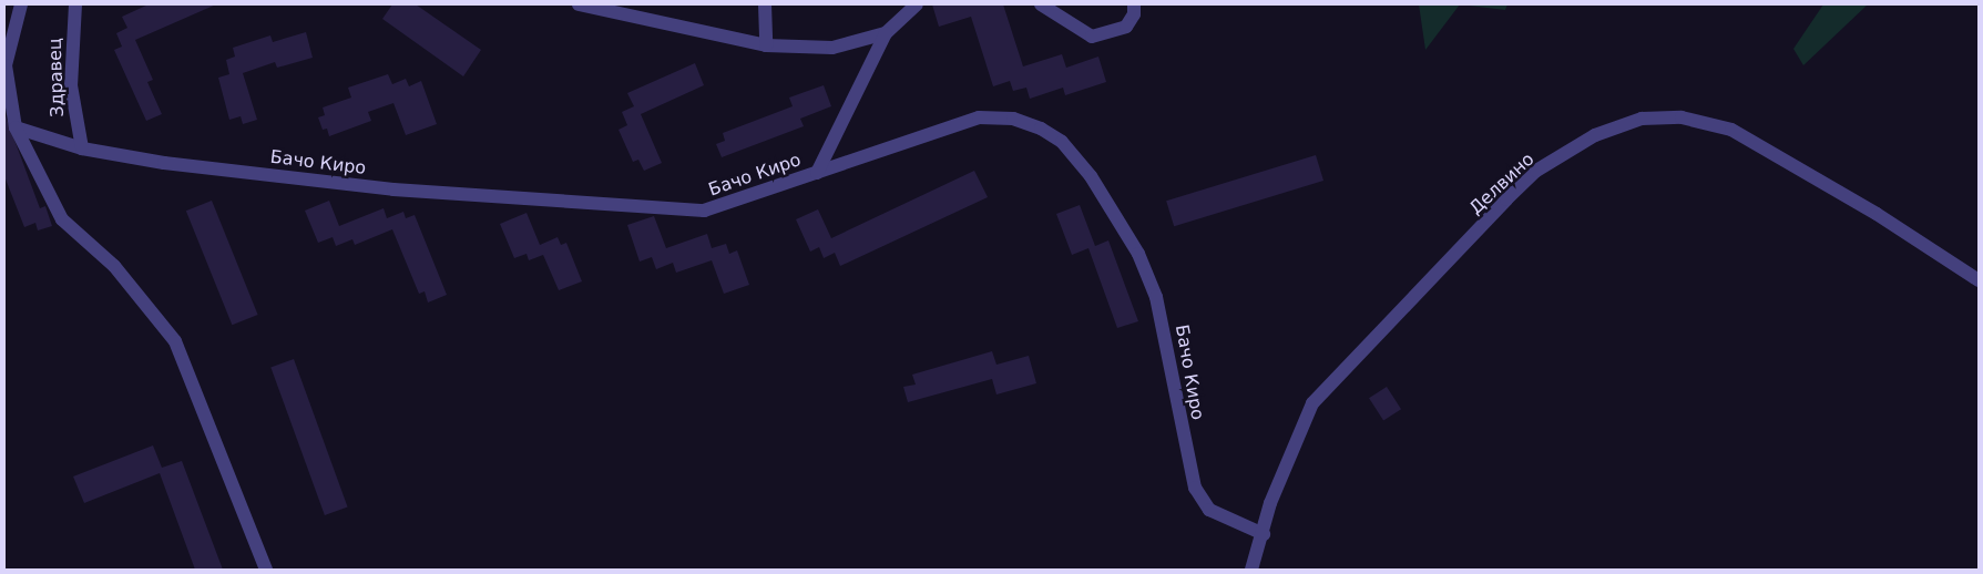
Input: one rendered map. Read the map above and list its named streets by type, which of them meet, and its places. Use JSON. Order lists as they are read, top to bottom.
{
  "streets": {
    "street": ["Здравец", "Бачо Киро", "Делвино"]
  },
  "crossings": [
    ["Здравец", "Бачо Киро"],
    ["Бачо Киро", "Делвино"]
  ]
}
